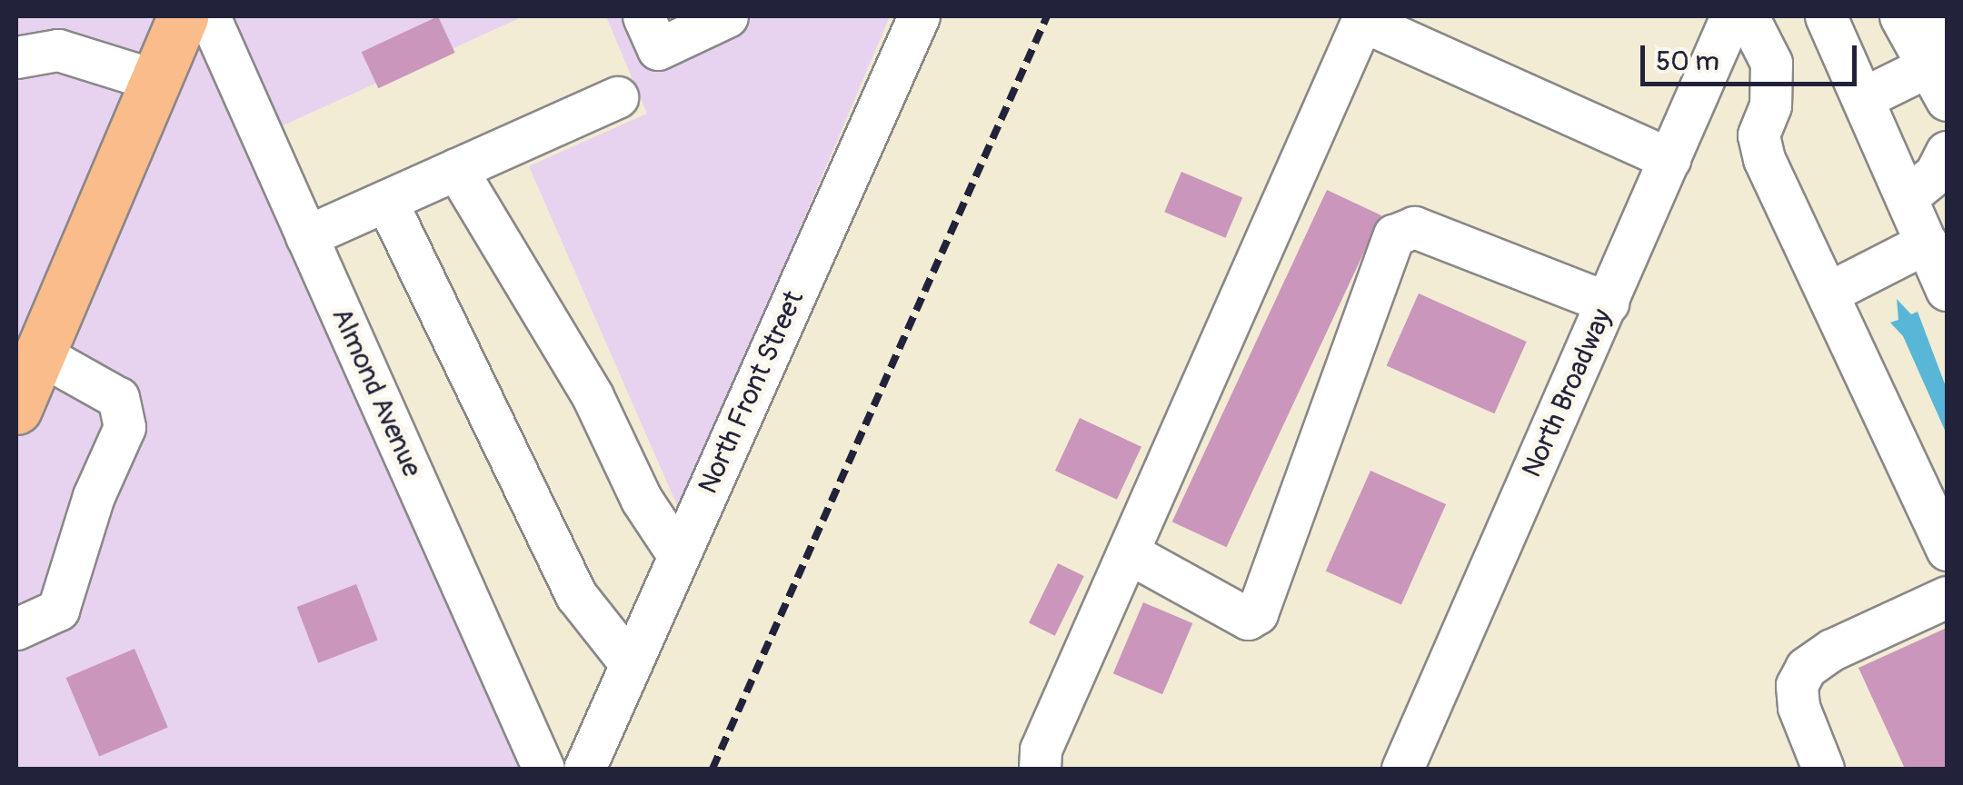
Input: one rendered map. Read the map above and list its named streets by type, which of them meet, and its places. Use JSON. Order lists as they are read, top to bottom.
{
  "streets": {
    "street": ["Almond Avenue", "North Front Street", "North Broadway"]
  },
  "scale_bar": "50 m"
}
